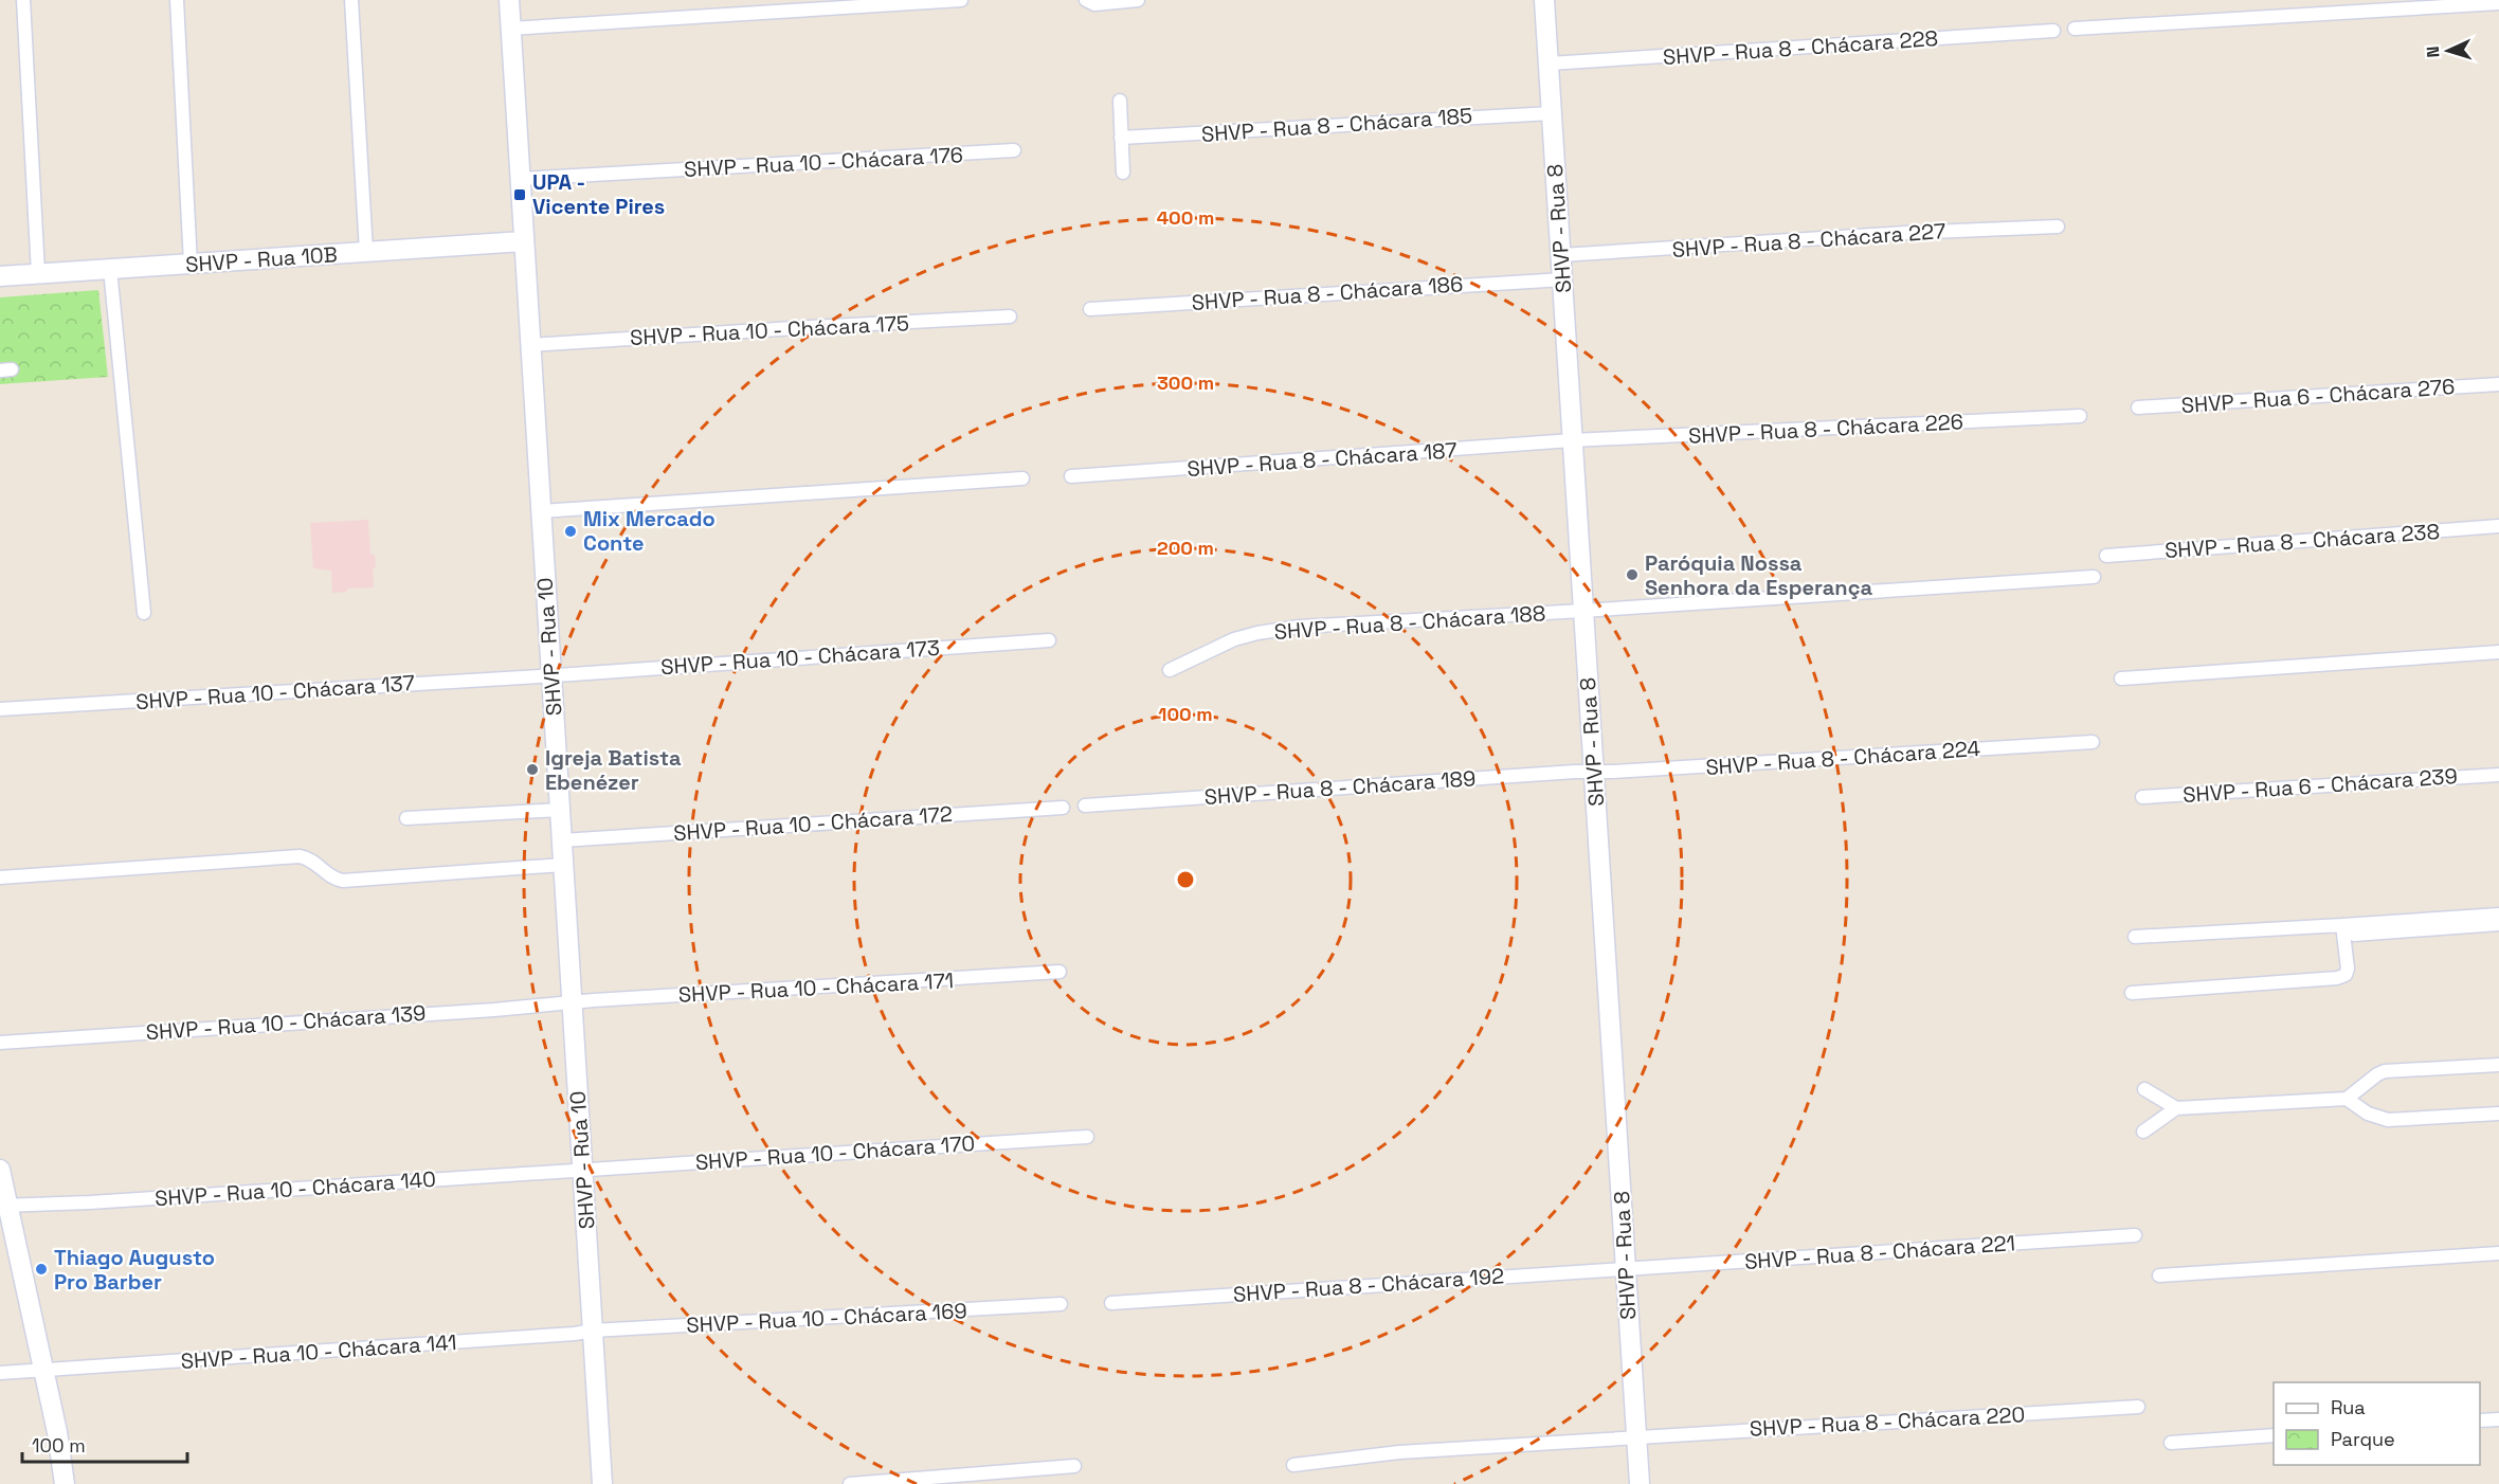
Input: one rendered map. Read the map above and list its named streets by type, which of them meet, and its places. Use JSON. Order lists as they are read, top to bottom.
{
  "streets": {
    "street": [
      "SHVP - Rua 8 - Chácara 228",
      "SHVP - Rua 8 - Chácara 185",
      "SHVP - Rua 10 - Chácara 176",
      "SHVP - Rua 8",
      "SHVP - Rua 8 - Chácara 227",
      "SHVP - Rua 10B",
      "SHVP - Rua 8 - Chácara 186",
      "SHVP - Rua 10 - Chácara 175",
      "SHVP - Rua 6 - Chácara 276",
      "SHVP - Rua 8 - Chácara 226",
      "SHVP - Rua 8 - Chácara 187",
      "SHVP - Rua 8 - Chácara 238",
      "SHVP - Rua 8 - Chácara 188",
      "SHVP - Rua 10",
      "SHVP - Rua 10 - Chácara 173",
      "SHVP - Rua 10 - Chácara 137",
      "SHVP - Rua 8 - Chácara 224",
      "SHVP - Rua 6 - Chácara 239",
      "SHVP - Rua 8 - Chácara 189",
      "SHVP - Rua 10 - Chácara 172",
      "SHVP - Rua 10 - Chácara 171",
      "SHVP - Rua 10 - Chácara 139",
      "SHVP - Rua 10 - Chácara 170",
      "SHVP - Rua 10 - Chácara 140",
      "SHVP - Rua 8 - Chácara 221",
      "SHVP - Rua 8 - Chácara 192",
      "SHVP - Rua 10 - Chácara 169",
      "SHVP - Rua 10 - Chácara 141",
      "SHVP - Rua 8 - Chácara 220"
    ]
  },
  "crossings": [
    ["SHVP - Rua 8 - Chácara 228", "SHVP - Rua 8"],
    ["SHVP - Rua 8 - Chácara 185", "SHVP - Rua 8"],
    ["SHVP - Rua 10 - Chácara 176", "SHVP - Rua 10"],
    ["SHVP - Rua 8", "SHVP - Rua 8 - Chácara 227"],
    ["SHVP - Rua 8", "SHVP - Rua 8 - Chácara 186"],
    ["SHVP - Rua 8", "SHVP - Rua 8 - Chácara 226"],
    ["SHVP - Rua 8", "SHVP - Rua 8 - Chácara 187"],
    ["SHVP - Rua 8", "SHVP - Rua 8 - Chácara 188"],
    ["SHVP - Rua 8", "SHVP - Rua 8 - Chácara 224"],
    ["SHVP - Rua 8", "SHVP - Rua 8 - Chácara 189"],
    ["SHVP - Rua 8", "SHVP - Rua 8 - Chácara 221"],
    ["SHVP - Rua 8", "SHVP - Rua 8 - Chácara 192"],
    ["SHVP - Rua 8", "SHVP - Rua 8 - Chácara 220"],
    ["SHVP - Rua 10B", "SHVP - Rua 10"],
    ["SHVP - Rua 10 - Chácara 175", "SHVP - Rua 10"],
    ["SHVP - Rua 8 - Chácara 226", "SHVP - Rua 8 - Chácara 187"],
    ["SHVP - Rua 10", "SHVP - Rua 10 - Chácara 173"],
    ["SHVP - Rua 10", "SHVP - Rua 10 - Chácara 137"],
    ["SHVP - Rua 10", "SHVP - Rua 10 - Chácara 172"],
    ["SHVP - Rua 10", "SHVP - Rua 10 - Chácara 171"],
    ["SHVP - Rua 10", "SHVP - Rua 10 - Chácara 139"],
    ["SHVP - Rua 10", "SHVP - Rua 10 - Chácara 170"],
    ["SHVP - Rua 10", "SHVP - Rua 10 - Chácara 140"],
    ["SHVP - Rua 10", "SHVP - Rua 10 - Chácara 169"],
    ["SHVP - Rua 10", "SHVP - Rua 10 - Chácara 141"],
    ["SHVP - Rua 10 - Chácara 173", "SHVP - Rua 10 - Chácara 137"],
    ["SHVP - Rua 8 - Chácara 224", "SHVP - Rua 8 - Chácara 189"],
    ["SHVP - Rua 10 - Chácara 171", "SHVP - Rua 10 - Chácara 139"],
    ["SHVP - Rua 10 - Chácara 170", "SHVP - Rua 10 - Chácara 140"],
    ["SHVP - Rua 8 - Chácara 221", "SHVP - Rua 8 - Chácara 192"],
    ["SHVP - Rua 10 - Chácara 169", "SHVP - Rua 10 - Chácara 141"]
  ],
  "places": {
    "transit": ["UPA - Vicente Pires"],
    "other": [
      "Mix Mercado Conte",
      "Paróquia Nossa Senhora da Esperança",
      "Igreja Batista Ebenézer",
      "Thiago Augusto Pro Barber"
    ]
  },
  "legend": ["Rua", "Parque"],
  "scale_bar": "100 m",
  "north": "left",
  "rings": [
    "400 m",
    "300 m",
    "200 m",
    "100 m"
  ]
}
